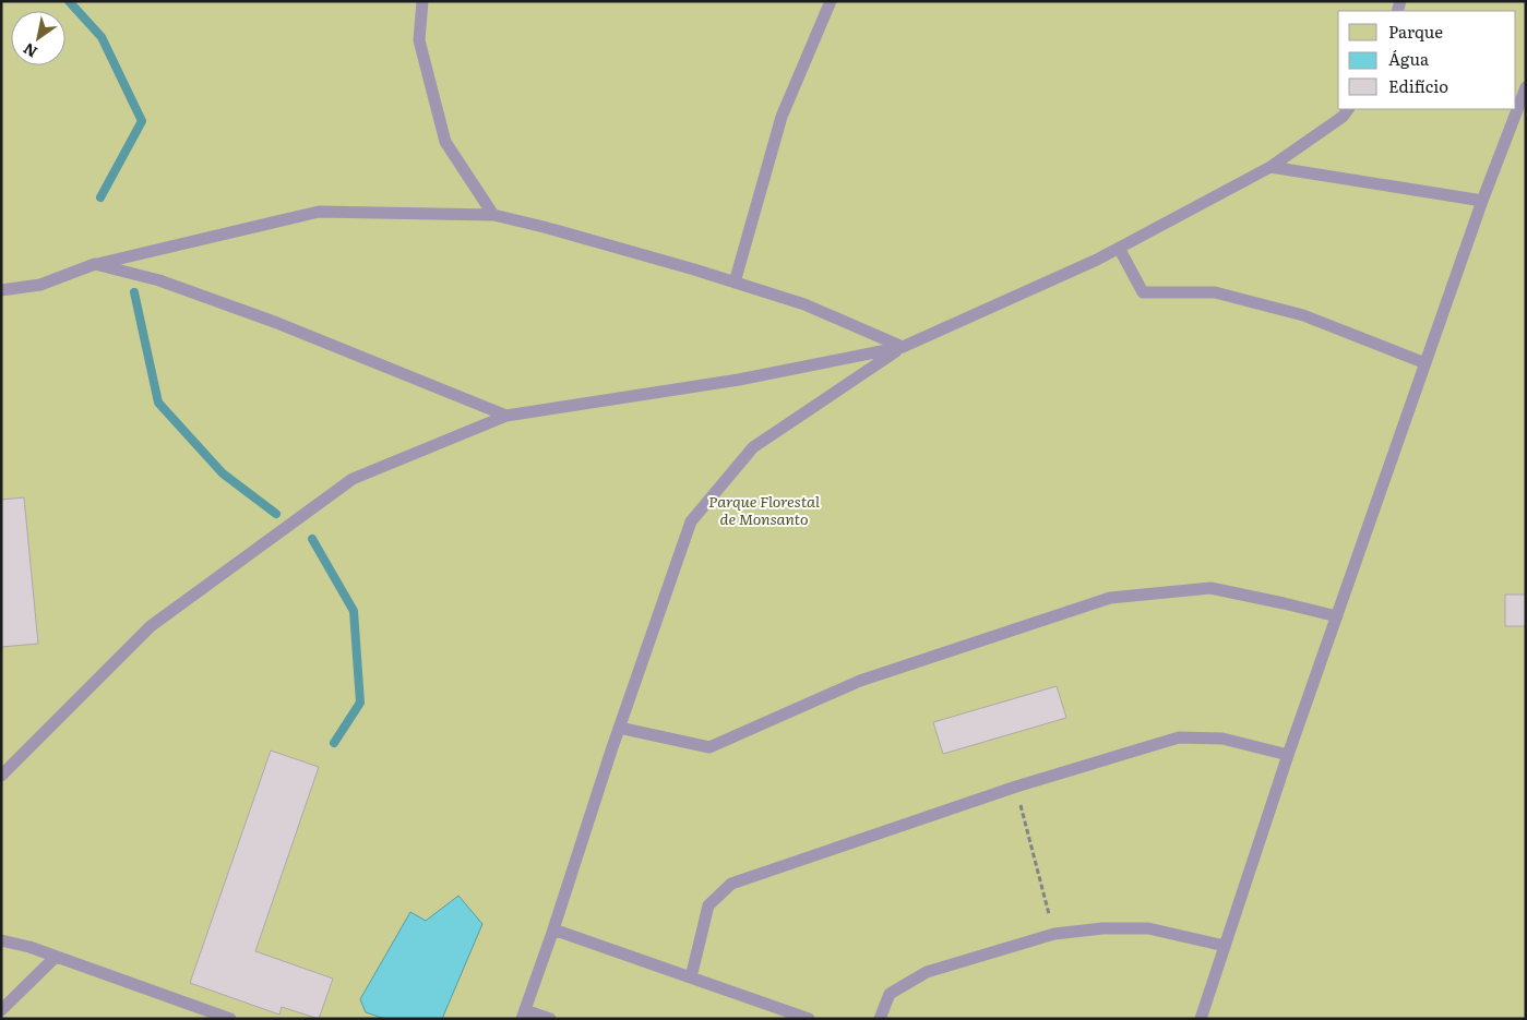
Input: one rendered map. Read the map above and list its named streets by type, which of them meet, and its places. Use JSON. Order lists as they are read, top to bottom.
{
  "parks": ["Parque Florestal de Monsanto"],
  "legend": ["Parque", "Água", "Edifício"],
  "north": "bottom left"
}
